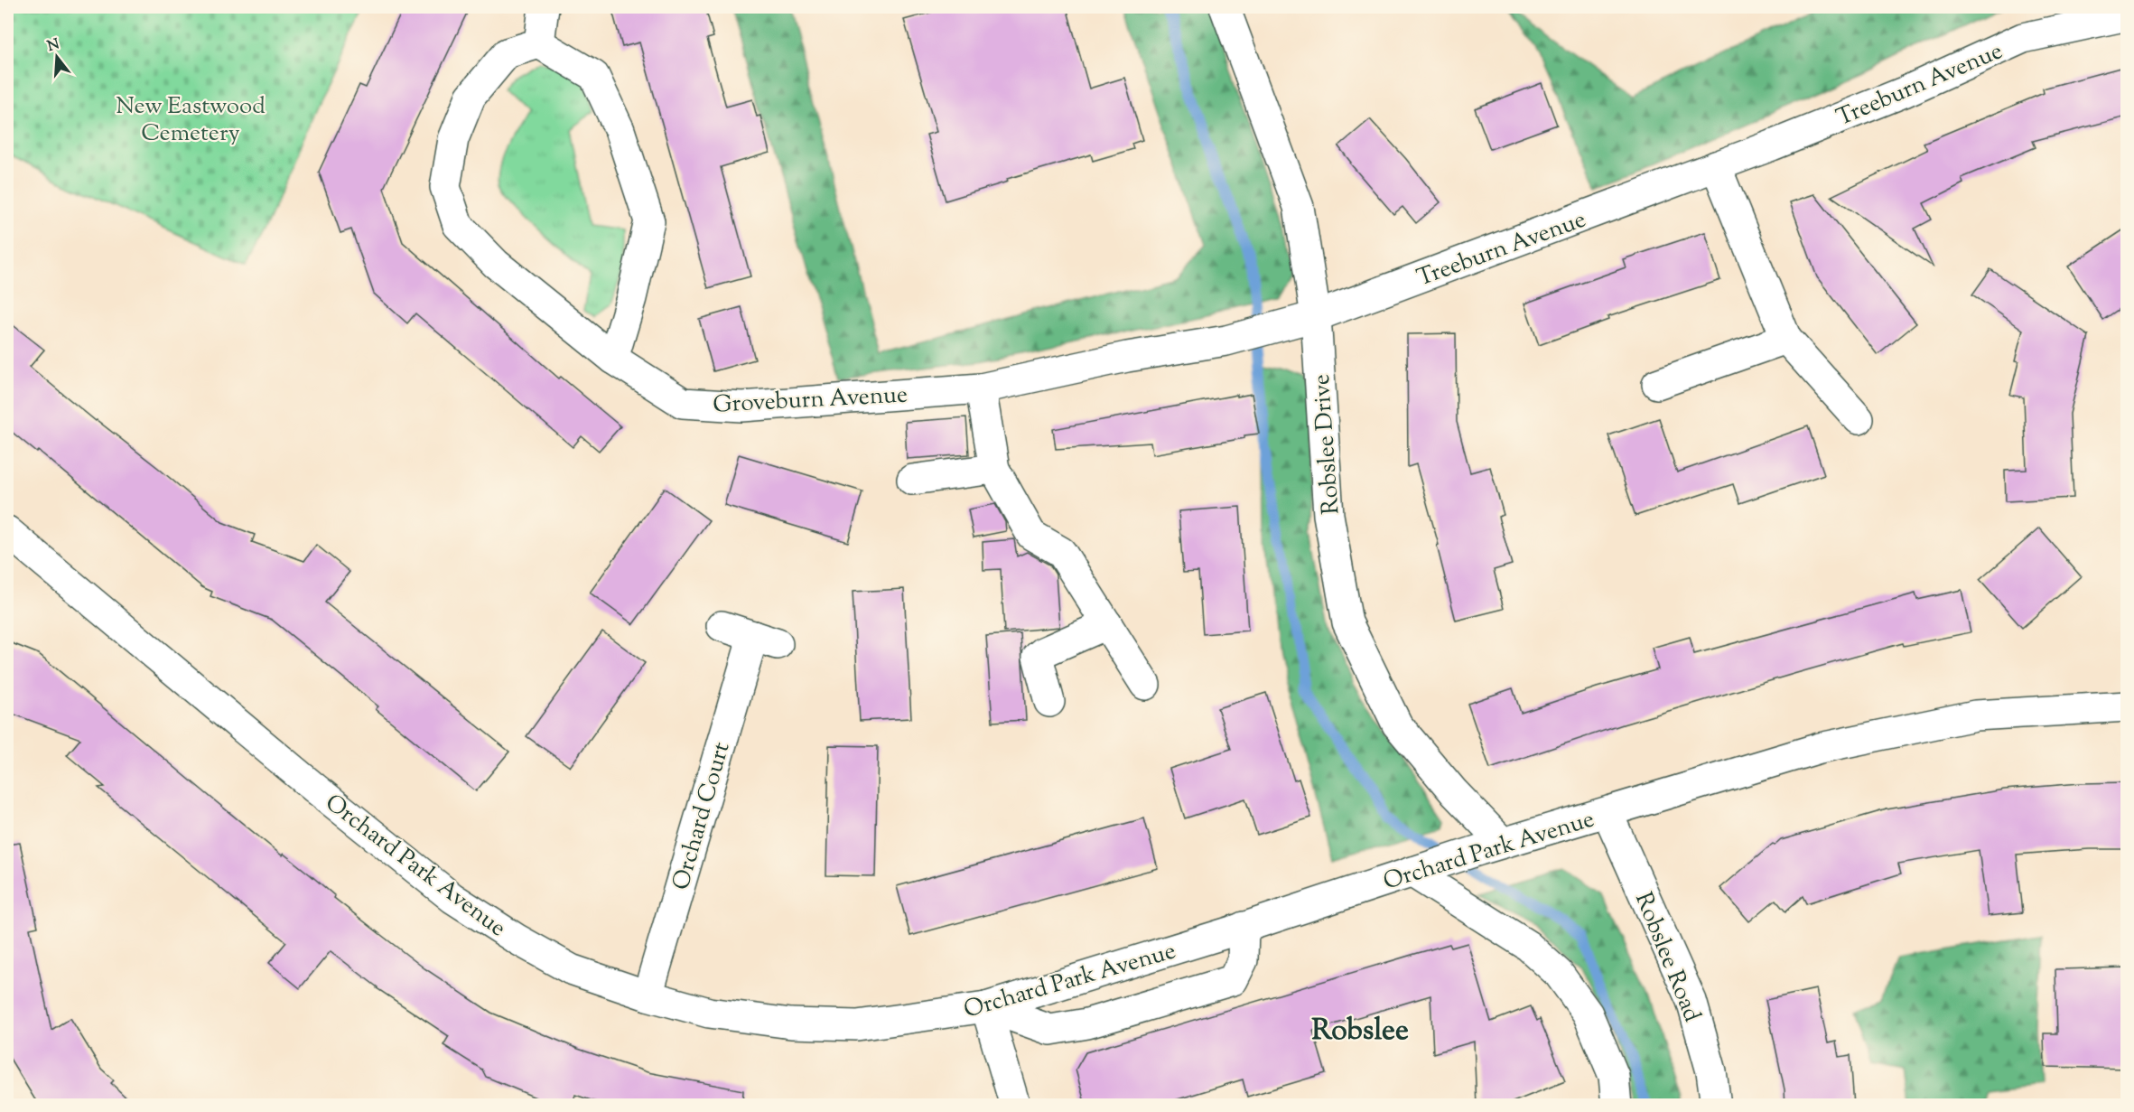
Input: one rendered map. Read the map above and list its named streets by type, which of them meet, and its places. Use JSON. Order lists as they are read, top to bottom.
{
  "streets": {
    "street": [
      "Treeburn Avenue",
      "Groveburn Avenue",
      "Robslee Drive",
      "Orchard Court",
      "Orchard Park Avenue",
      "Robslee Road"
    ]
  },
  "crossings": [
    ["Treeburn Avenue", "Groveburn Avenue"],
    ["Treeburn Avenue", "Robslee Drive"],
    ["Groveburn Avenue", "Robslee Drive"],
    ["Robslee Drive", "Orchard Park Avenue"],
    ["Orchard Court", "Orchard Park Avenue"],
    ["Orchard Park Avenue", "Robslee Road"]
  ],
  "districts": ["Robslee"],
  "parks": ["New Eastwood Cemetery"],
  "north": "top"
}
